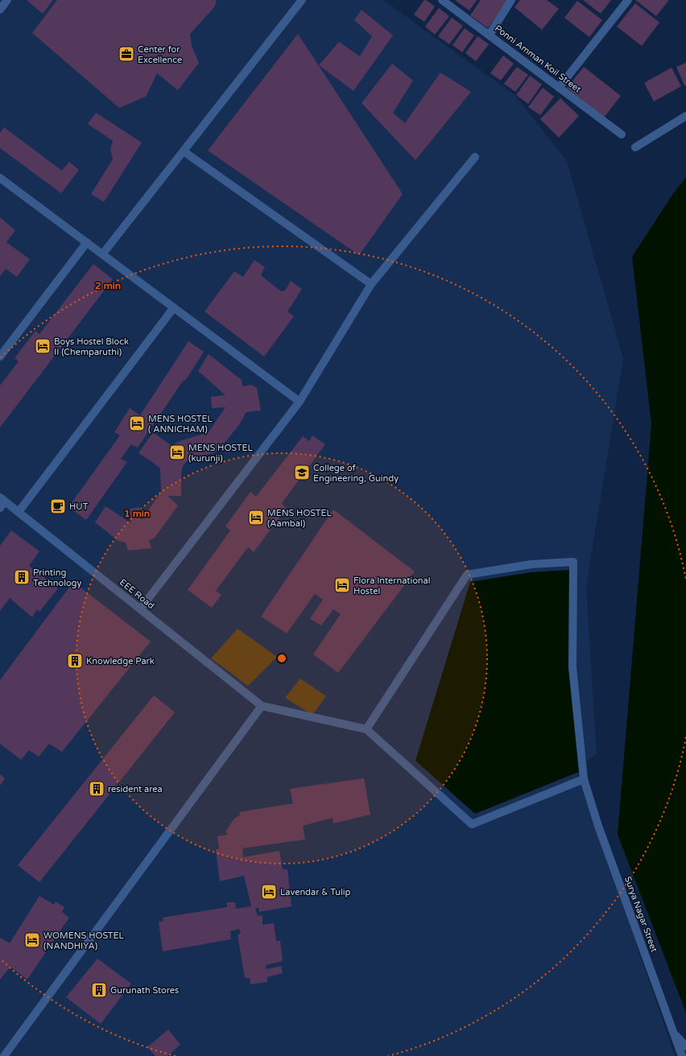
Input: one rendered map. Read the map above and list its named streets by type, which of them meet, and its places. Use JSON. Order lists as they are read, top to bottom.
{
  "streets": {
    "street": ["Ponni Amman Koil Street", "EEE Road", "Surya Nagar Street"]
  },
  "places": {
    "office": ["Center for Excellence"],
    "hotel": [
      "Boys Hostel Block II (Chemparuthi)",
      "MENS HOSTEL ( ANNICHAM)",
      "MENS HOSTEL (kurunji)",
      "MENS HOSTEL (Aambal)",
      "Flora International Hostel",
      "Lavendar & Tulip",
      "WOMENS HOSTEL (NANDHIYA)"
    ],
    "school or university": ["College of Engineering, Guindy"],
    "cafe": ["HUT"],
    "building": [
      "Printing Technology",
      "Knowledge Park",
      "resident area",
      "Gurunath Stores"
    ]
  },
  "rings": ["2 min", "1 min"]
}
